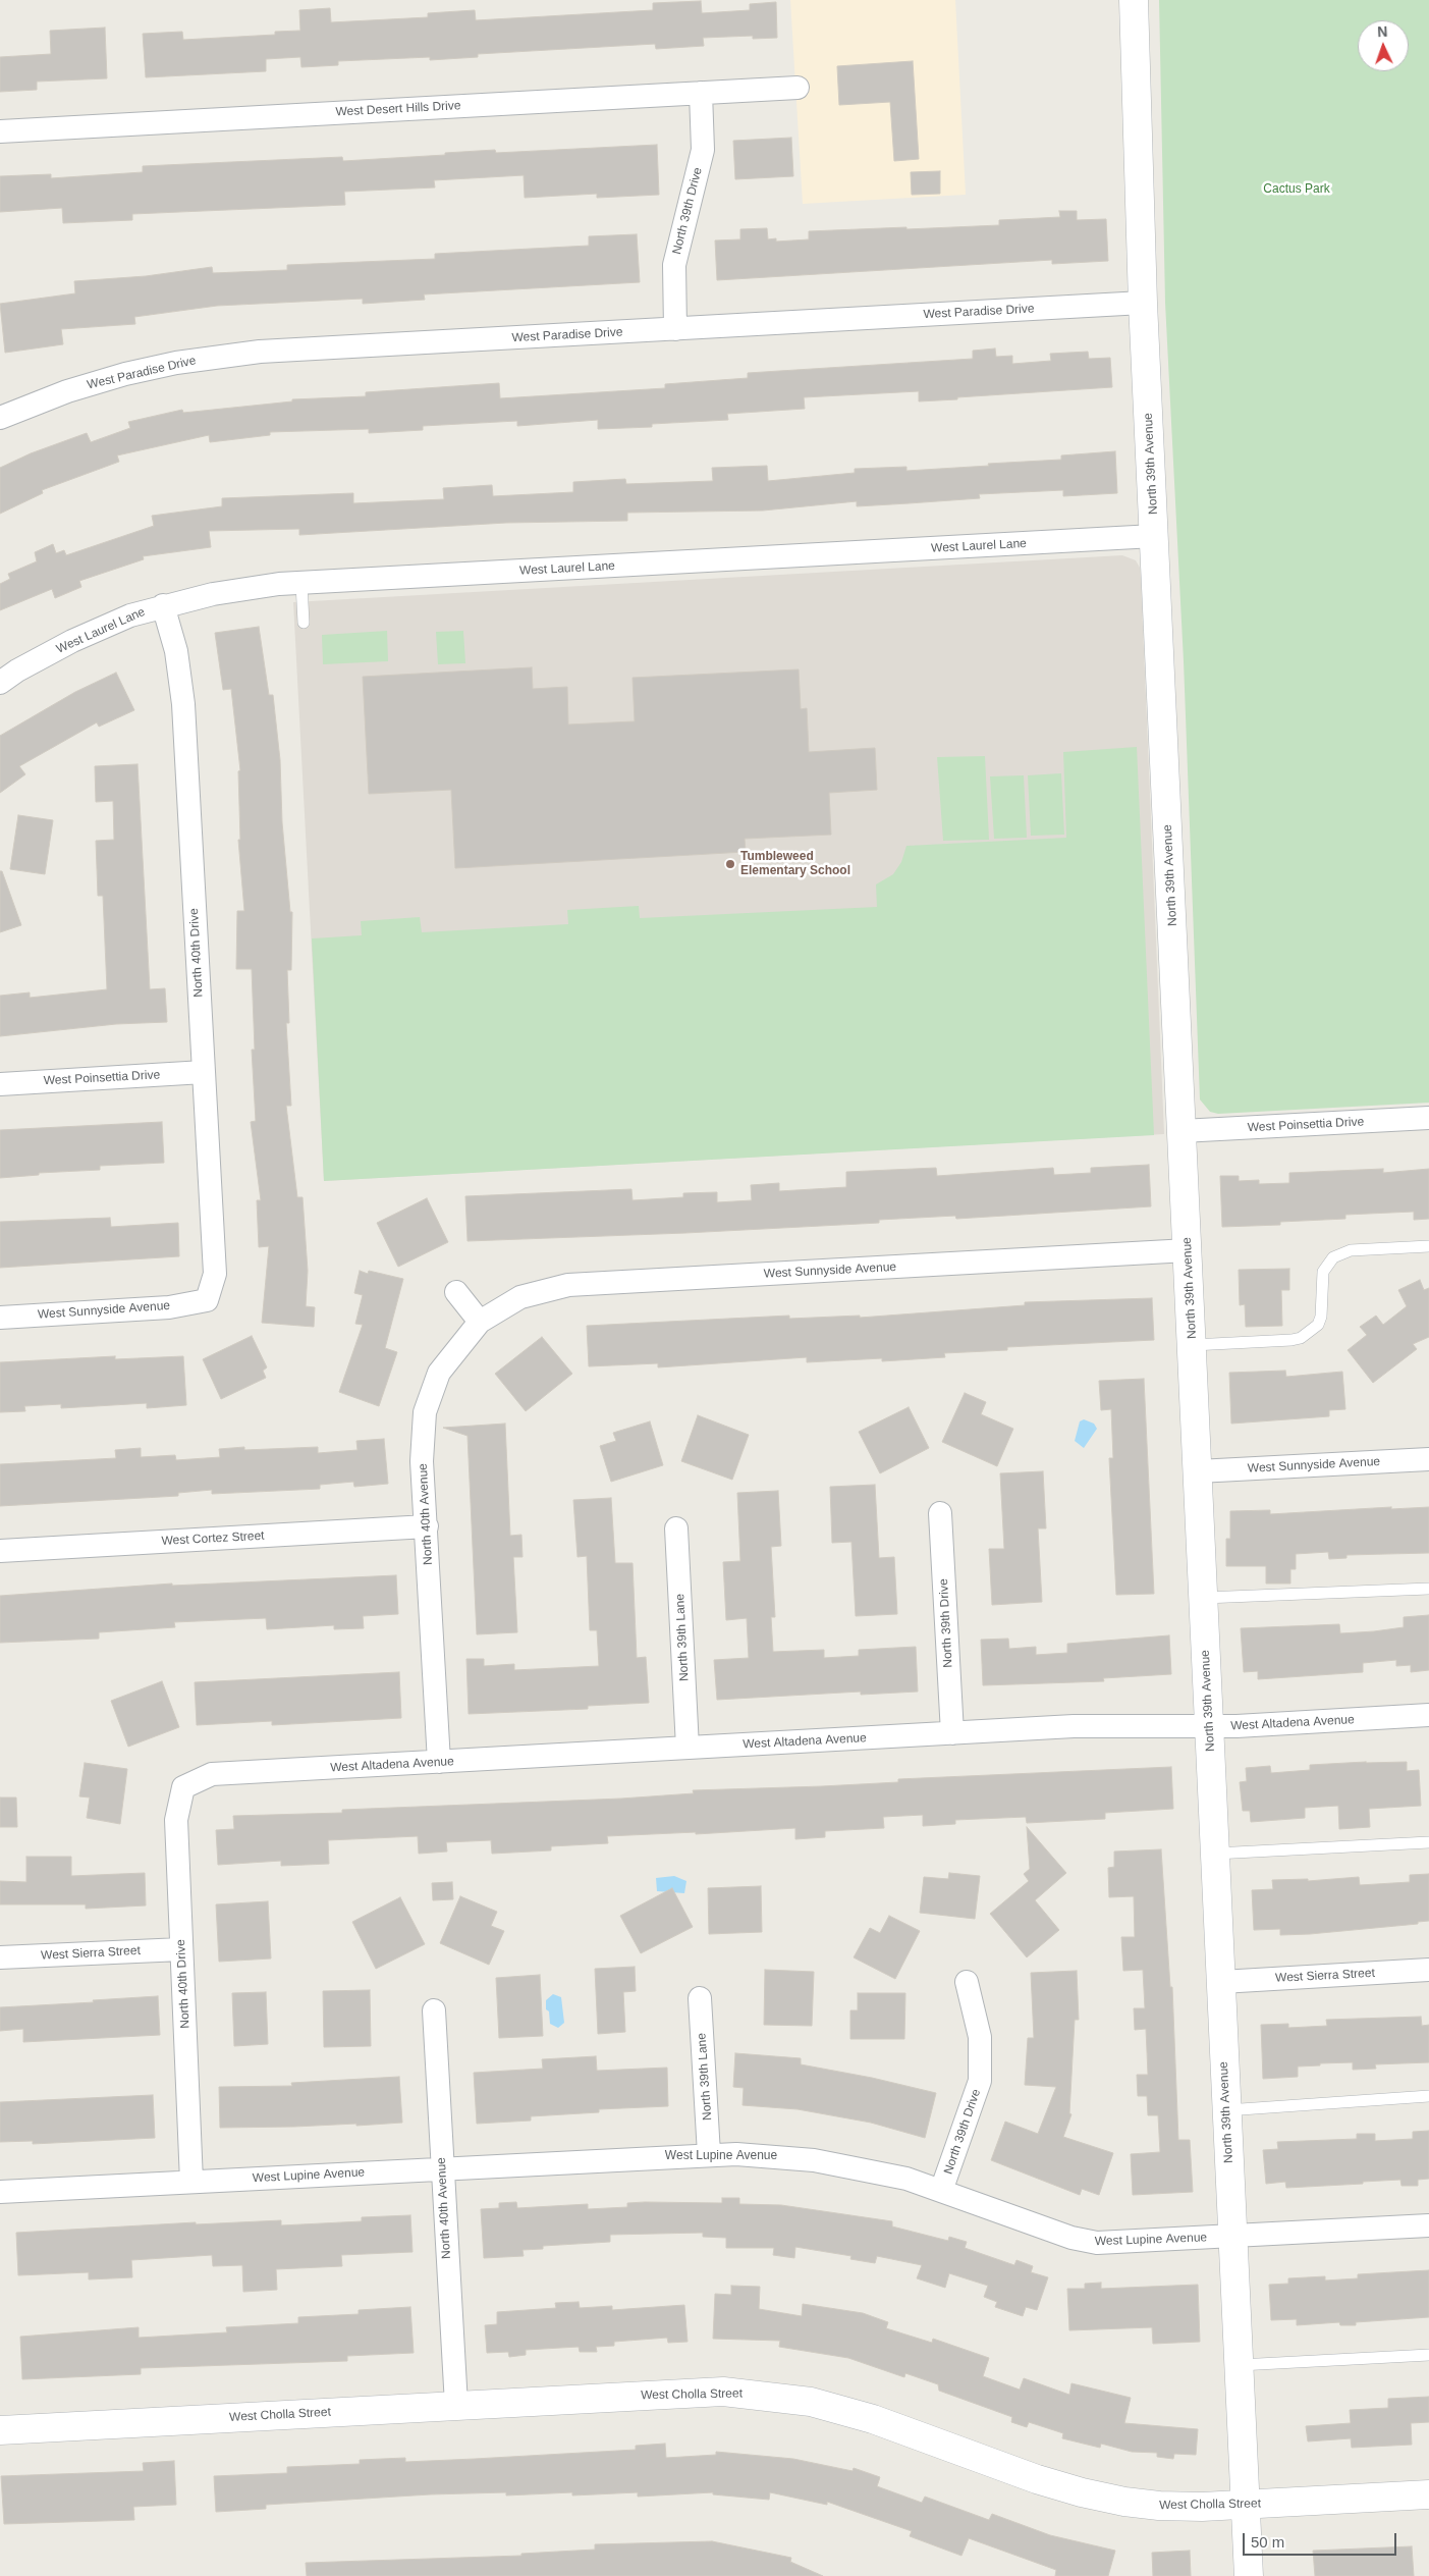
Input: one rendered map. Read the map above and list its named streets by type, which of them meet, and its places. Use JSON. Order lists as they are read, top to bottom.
{
  "streets": {
    "street": [
      "West Desert Hills Drive",
      "North 39th Drive",
      "West Paradise Drive",
      "North 39th Avenue",
      "West Laurel Lane",
      "North 40th Drive",
      "West Poinsettia Drive",
      "West Sunnyside Avenue",
      "North 40th Avenue",
      "West Cortez Street",
      "North 39th Lane",
      "West Altadena Avenue",
      "West Sierra Street",
      "West Lupine Avenue",
      "West Cholla Street"
    ]
  },
  "crossings": [
    ["West Desert Hills Drive", "North 39th Drive"],
    ["North 39th Drive", "West Paradise Drive"],
    ["North 39th Drive", "West Altadena Avenue"],
    ["North 39th Drive", "West Lupine Avenue"],
    ["West Paradise Drive", "North 39th Avenue"],
    ["North 39th Avenue", "West Laurel Lane"],
    ["North 39th Avenue", "West Poinsettia Drive"],
    ["North 39th Avenue", "West Sunnyside Avenue"],
    ["North 39th Avenue", "West Altadena Avenue"],
    ["North 39th Avenue", "West Sierra Street"],
    ["North 39th Avenue", "West Lupine Avenue"],
    ["North 39th Avenue", "West Cholla Street"],
    ["West Laurel Lane", "North 40th Drive"],
    ["North 40th Drive", "West Poinsettia Drive"],
    ["North 40th Drive", "West Sunnyside Avenue"],
    ["North 40th Drive", "West Altadena Avenue"],
    ["North 40th Drive", "West Sierra Street"],
    ["North 40th Drive", "West Lupine Avenue"],
    ["West Sunnyside Avenue", "North 40th Avenue"],
    ["North 40th Avenue", "West Cortez Street"],
    ["North 40th Avenue", "West Altadena Avenue"],
    ["North 40th Avenue", "West Lupine Avenue"],
    ["North 40th Avenue", "West Cholla Street"],
    ["North 39th Lane", "West Altadena Avenue"],
    ["North 39th Lane", "West Lupine Avenue"]
  ],
  "parks": ["Cactus Park"],
  "places": ["Tumbleweed Elementary School"],
  "scale_bar": "50 m",
  "north": "top"
}
